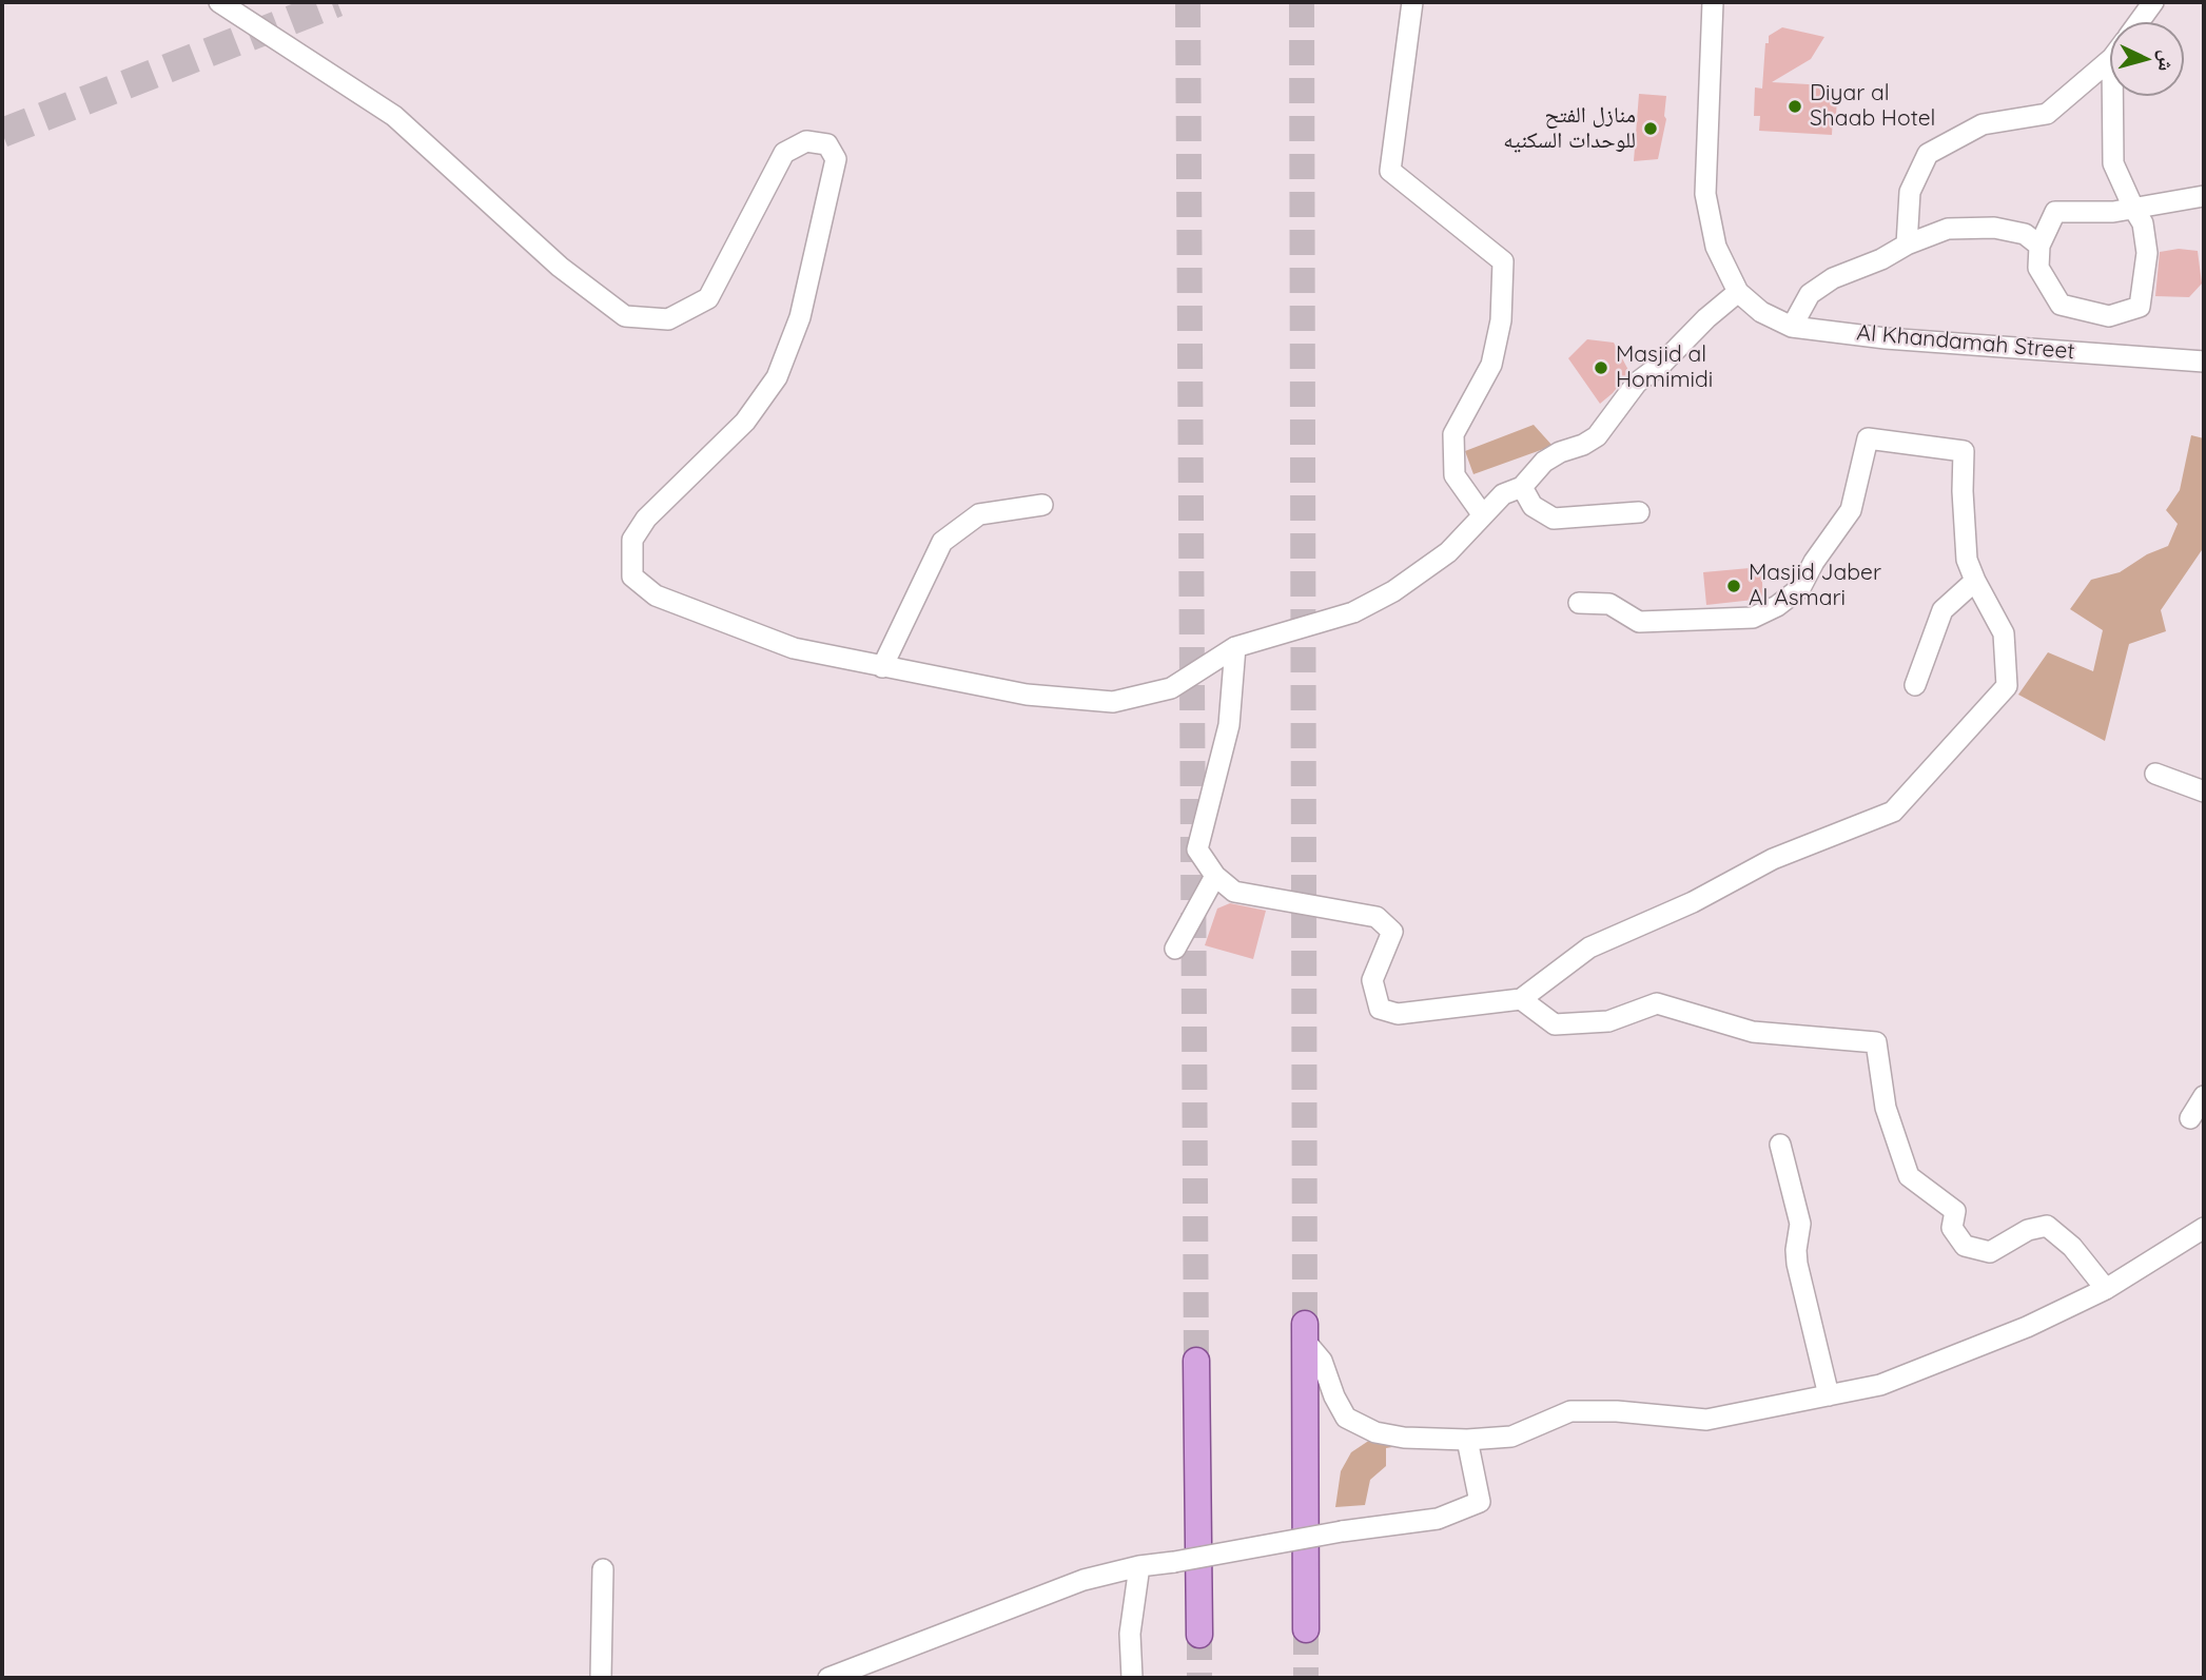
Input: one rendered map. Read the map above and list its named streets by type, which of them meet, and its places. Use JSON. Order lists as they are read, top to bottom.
{
  "streets": {
    "street": ["Al Khandamah Street"]
  },
  "places": [
    "Diyar al Shaab Hotel",
    "منازل الفتح للوحدات السكنيه",
    "Masjid al Homimidi",
    "Masjid Jaber Al Asmari"
  ],
  "north": "right"
}
